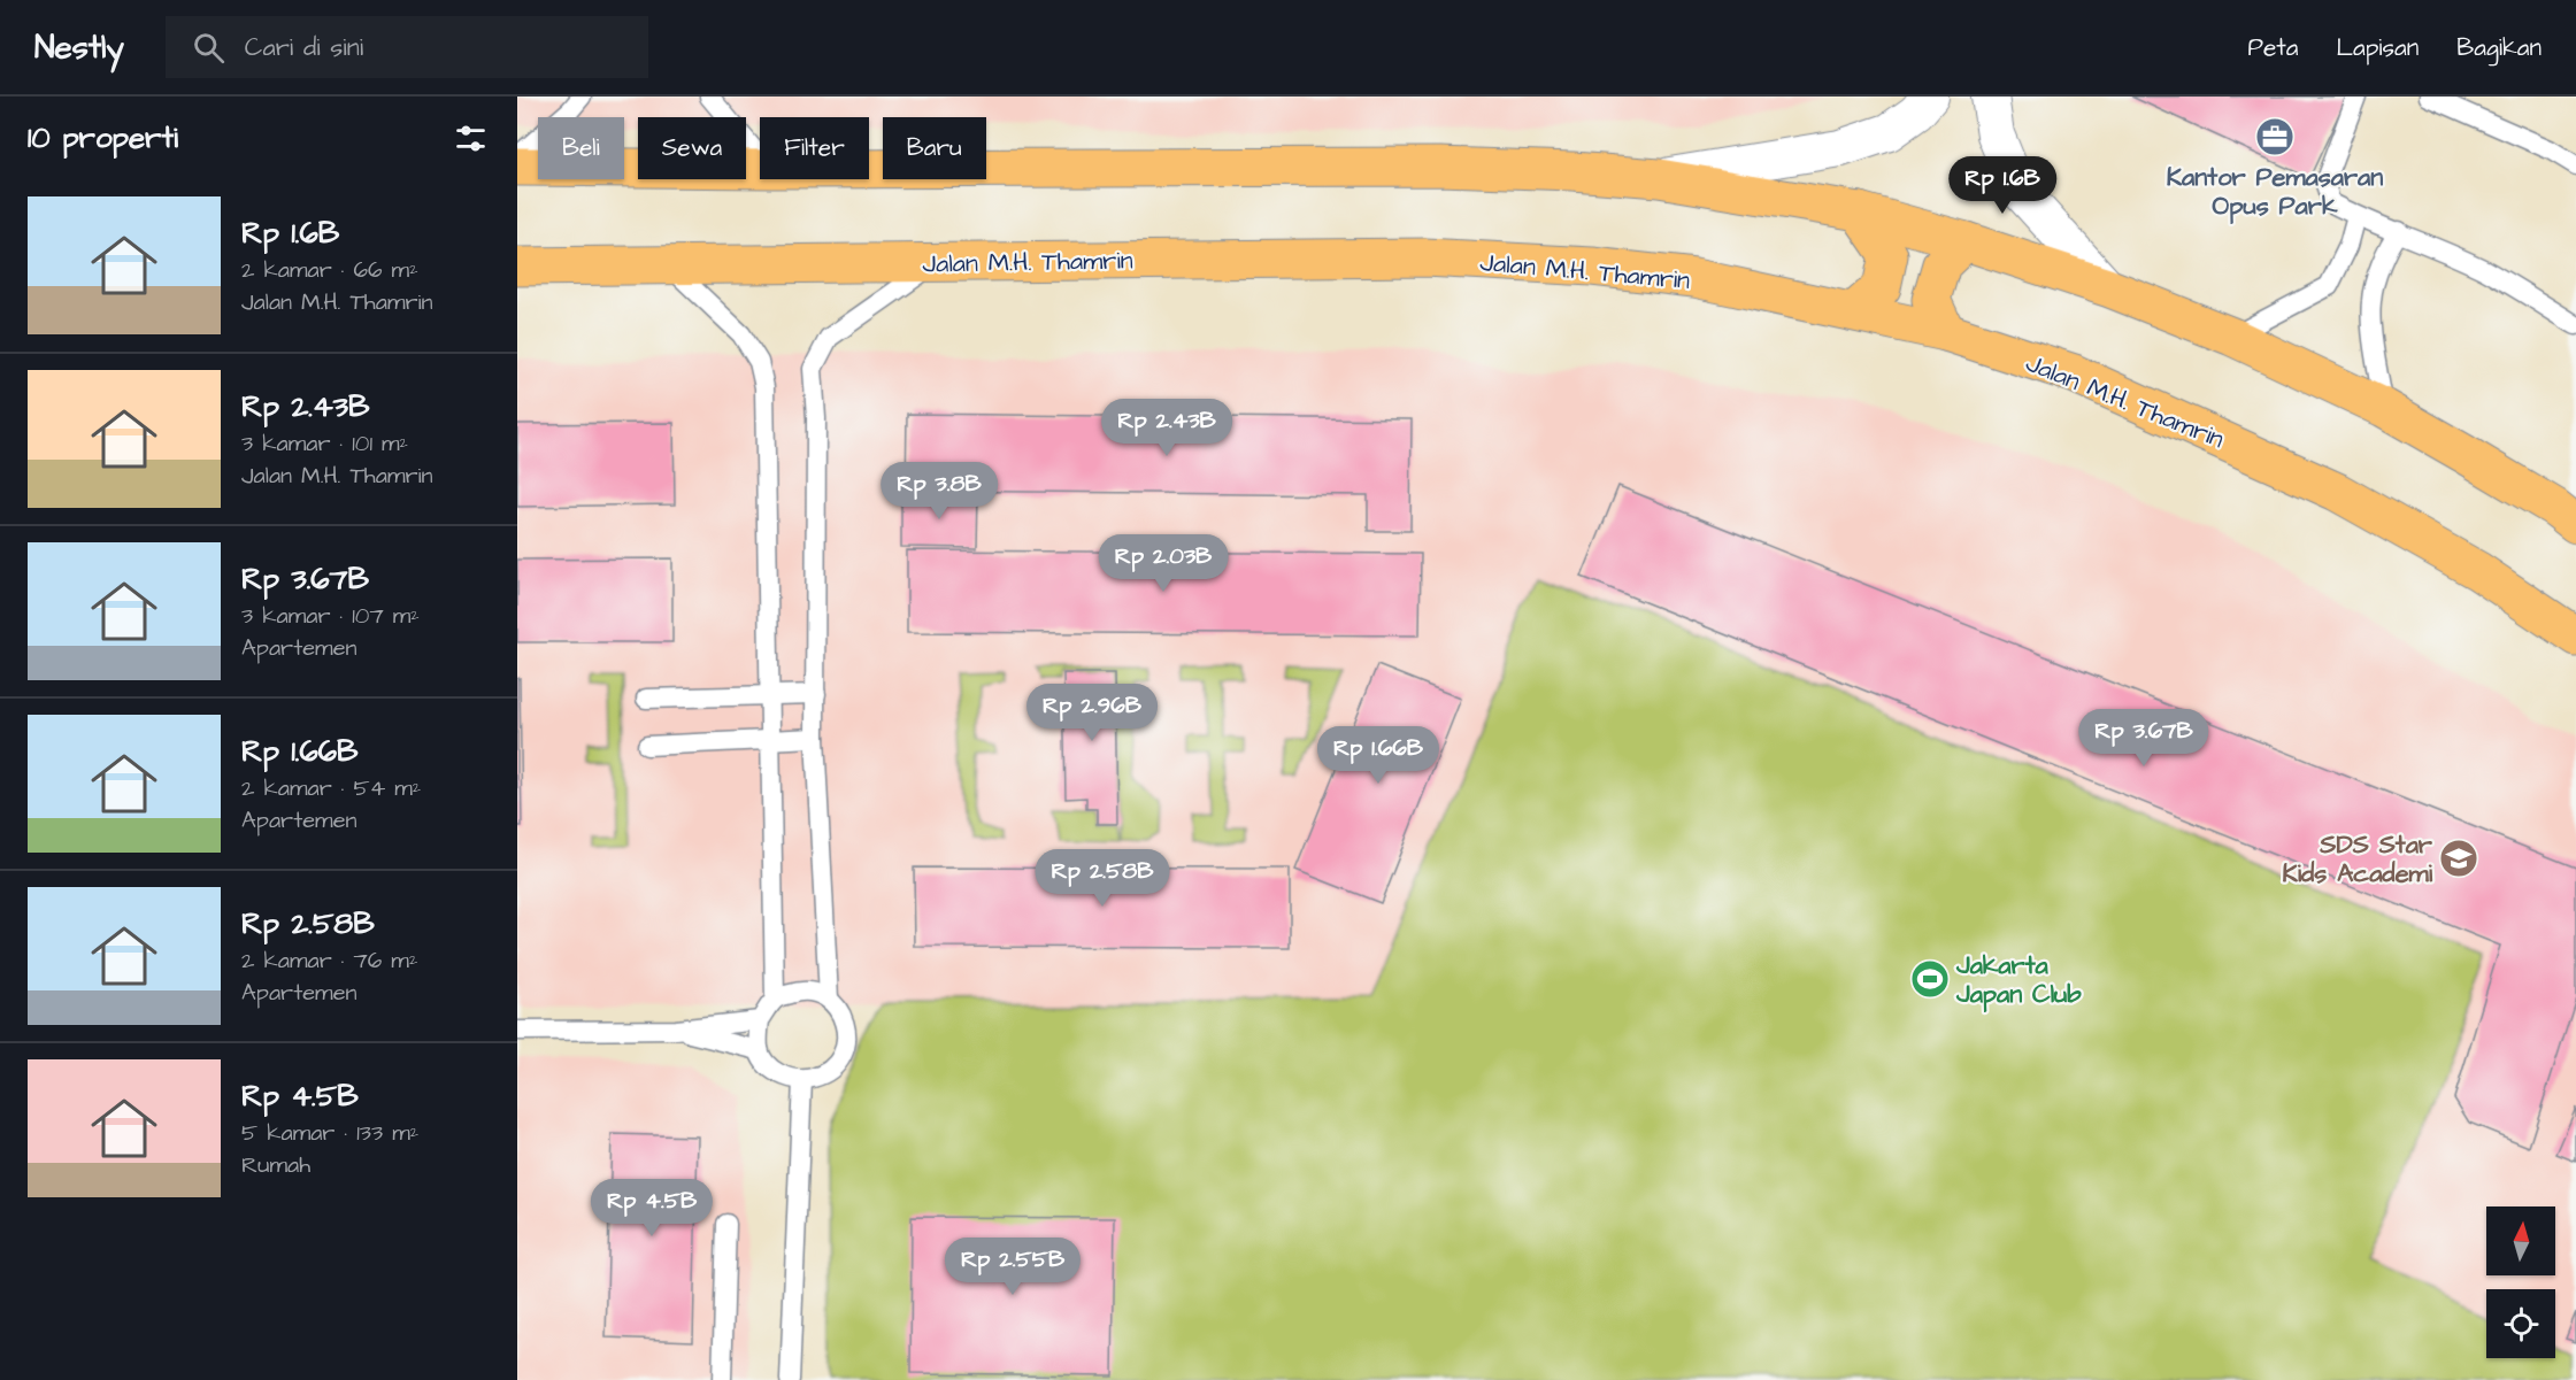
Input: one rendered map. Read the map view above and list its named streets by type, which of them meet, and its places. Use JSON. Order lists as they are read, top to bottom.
{
  "streets": {
    "main road": ["Jalan M.H. Thamrin"]
  },
  "places": {
    "office": ["Kantor Pemasaran Opus Park"],
    "school or university": ["SDS Star Kids Academi"],
    "sports": ["Jakarta Japan Club"]
  },
  "north": "top",
  "page": {
    "header": "Nestly",
    "search": "Cari di sini",
    "nav": ["Peta", "Lapisan", "Bagikan"],
    "heading": "10 properti",
    "chip": [
      "Beli",
      "Sewa",
      "Filter",
      "Baru"
    ],
    "price": [
      "Rp 1.6B",
      "Rp 2.43B",
      "Rp 3.8B",
      "Rp 2.03B",
      "Rp 2.96B",
      "Rp 3.67B",
      "Rp 1.66B",
      "Rp 2.58B",
      "Rp 4.5B",
      "Rp 2.55B"
    ],
    "list": [
      {
        "name": "Rp 1.6B",
        "note": "2 kamar · 66 m² · Jalan M.H. Thamrin"
      },
      {
        "name": "Rp 2.43B",
        "note": "3 kamar · 101 m² · Jalan M.H. Thamrin"
      },
      {
        "name": "Rp 3.67B",
        "note": "3 kamar · 107 m² · Apartemen"
      },
      {
        "name": "Rp 1.66B",
        "note": "2 kamar · 54 m² · Apartemen"
      },
      {
        "name": "Rp 2.58B",
        "note": "2 kamar · 76 m² · Apartemen"
      },
      {
        "name": "Rp 4.5B",
        "note": "5 kamar · 133 m² · Rumah"
      }
    ]
  }
}
